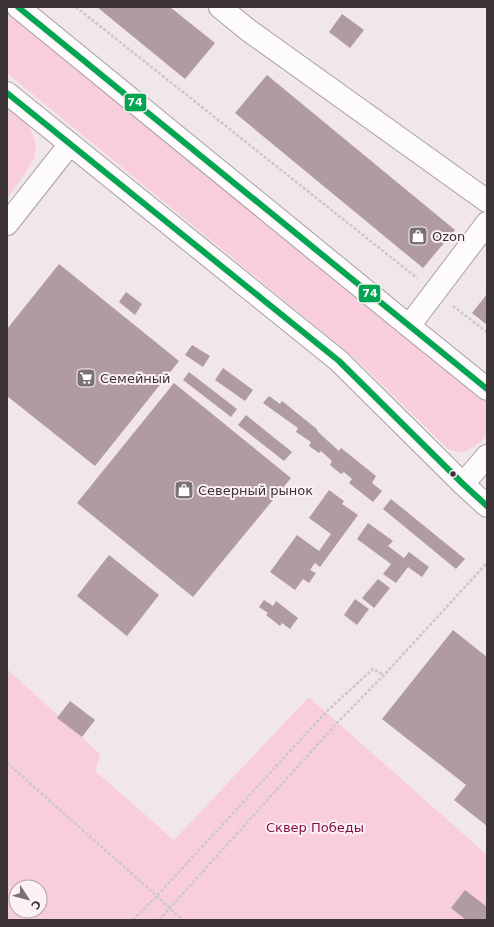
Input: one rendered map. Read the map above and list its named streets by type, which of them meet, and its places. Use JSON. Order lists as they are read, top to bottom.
{
  "parks": ["Сквер Победы"],
  "places": {
    "shop": ["Ozon", "Северный рынок"],
    "supermarket": ["Семейный"]
  },
  "lines": ["transit line 74"],
  "north": "bottom right"
}
